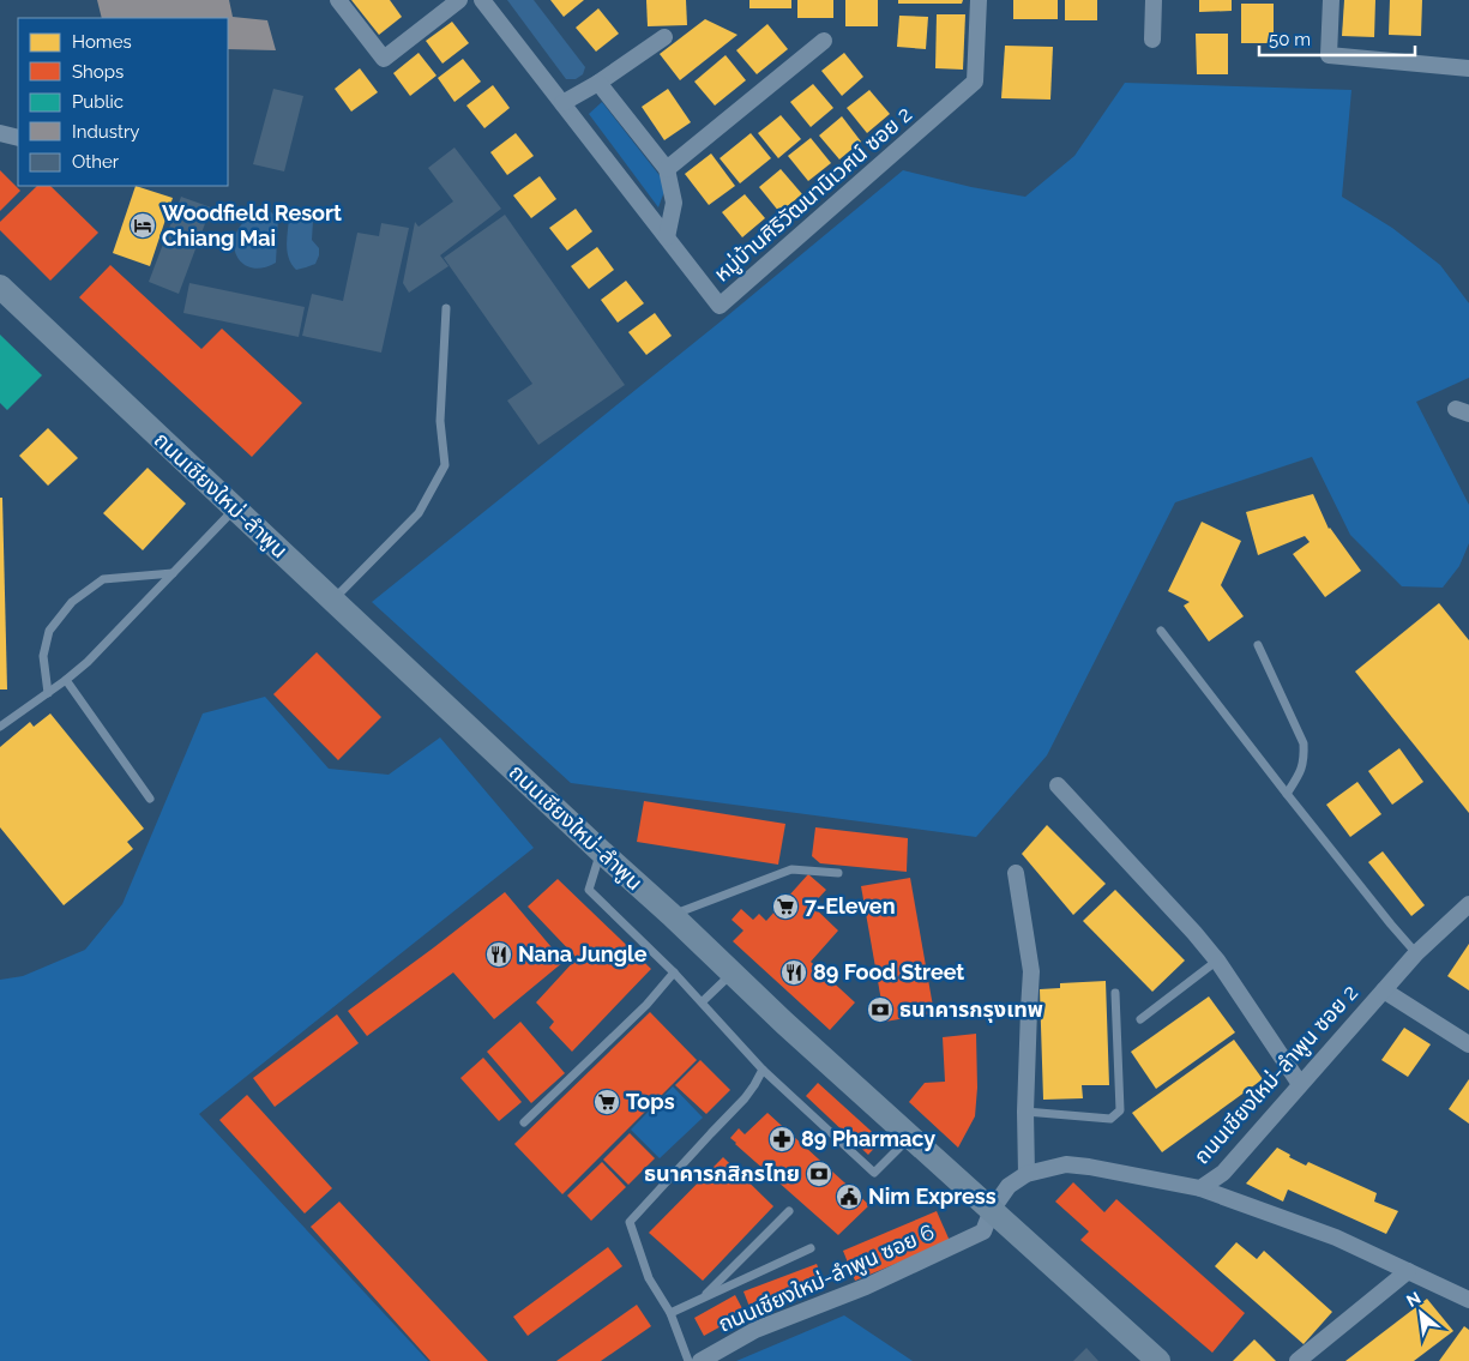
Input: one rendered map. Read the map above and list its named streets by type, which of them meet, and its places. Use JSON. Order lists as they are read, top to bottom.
{
  "streets": {
    "main road": ["ถนนเชียงใหม่-ลำพูน"],
    "street": ["หมู่บ้านศิริวัฒนานิเวศน์ ซอย 2", "ถนนเชียงใหม่-ลำพูน ซอย 2", "ถนนเชียงใหม่-ลำพูน ซอย 6"]
  },
  "crossings": [
    ["ถนนเชียงใหม่-ลำพูน", "ถนนเชียงใหม่-ลำพูน ซอย 2"],
    ["ถนนเชียงใหม่-ลำพูน", "ถนนเชียงใหม่-ลำพูน ซอย 6"],
    ["ถนนเชียงใหม่-ลำพูน ซอย 2", "ถนนเชียงใหม่-ลำพูน ซอย 6"]
  ],
  "places": {
    "hotel": ["Woodfield Resort Chiang Mai"],
    "supermarket": ["7-Eleven", "Tops"],
    "restaurant": ["Nana Jungle", "89 Food Street"],
    "bank": ["ธนาคารกรุงเทพ", "ธนาคารกสิกรไทย"],
    "pharmacy": ["89 Pharmacy"],
    "public building": ["Nim Express"]
  },
  "legend": [
    "Homes",
    "Shops",
    "Public",
    "Industry",
    "Other"
  ],
  "scale_bar": "50 m",
  "north": "top left"
}
